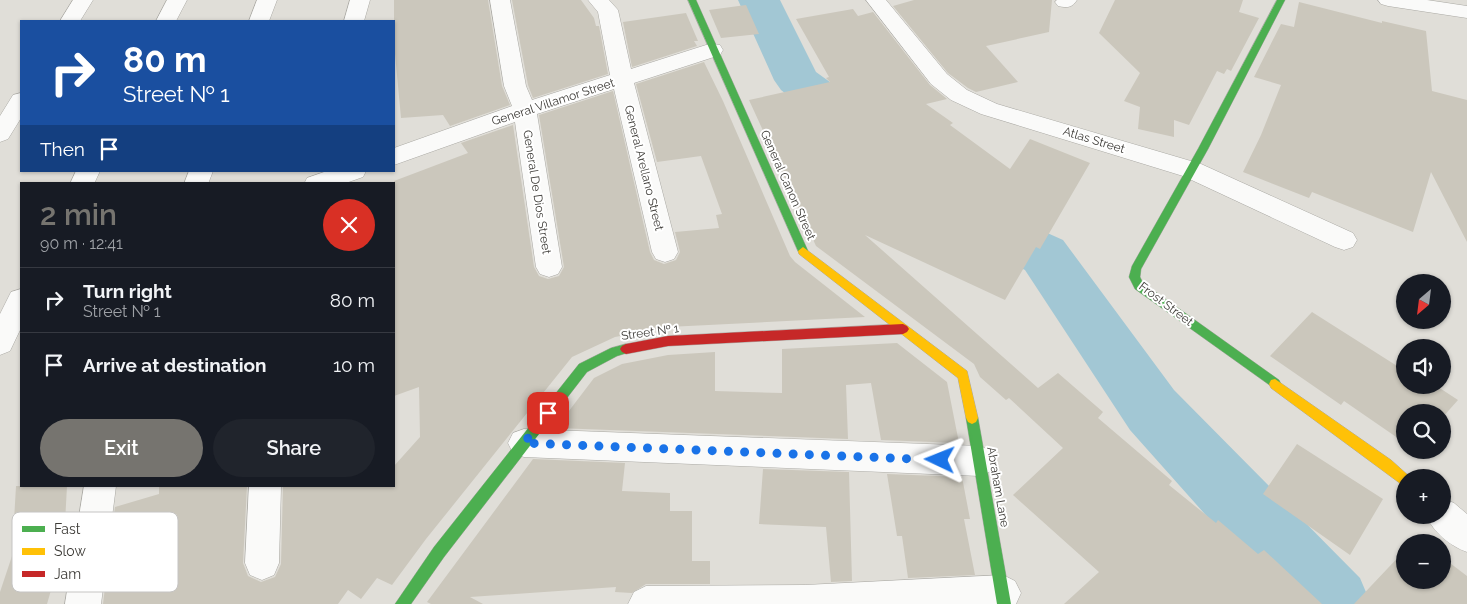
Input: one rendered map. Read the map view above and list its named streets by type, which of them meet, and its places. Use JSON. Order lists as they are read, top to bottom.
{
  "streets": {
    "street": [
      "General Villamor Street",
      "Atlas Street",
      "General Arellano Street",
      "General Canon Street",
      "General De Dios Street",
      "Frost Street",
      "Street № 1",
      "Abraham Lane"
    ]
  },
  "crossings": [
    ["General Villamor Street", "General Arellano Street"],
    ["General Villamor Street", "General Canon Street"],
    ["General Villamor Street", "General De Dios Street"],
    ["Atlas Street", "Frost Street"],
    ["General Canon Street", "Street № 1"],
    ["General Canon Street", "Abraham Lane"]
  ],
  "legend": ["Fast", "Slow", "Jam"],
  "north": "bottom left",
  "page": {
    "turn": ["80 m", "Street № 1"],
    "then": "Then",
    "heading": ["2 min", "90 m · 12:41"],
    "list": [
      {
        "name": "Turn right",
        "note": "Street № 1",
        "value": "80 m"
      },
      {
        "name": "Arrive at destination",
        "value": "10 m"
      }
    ],
    "map_buttons": ["+", "−"],
    "buttons": ["Exit", "Share"]
  }
}
